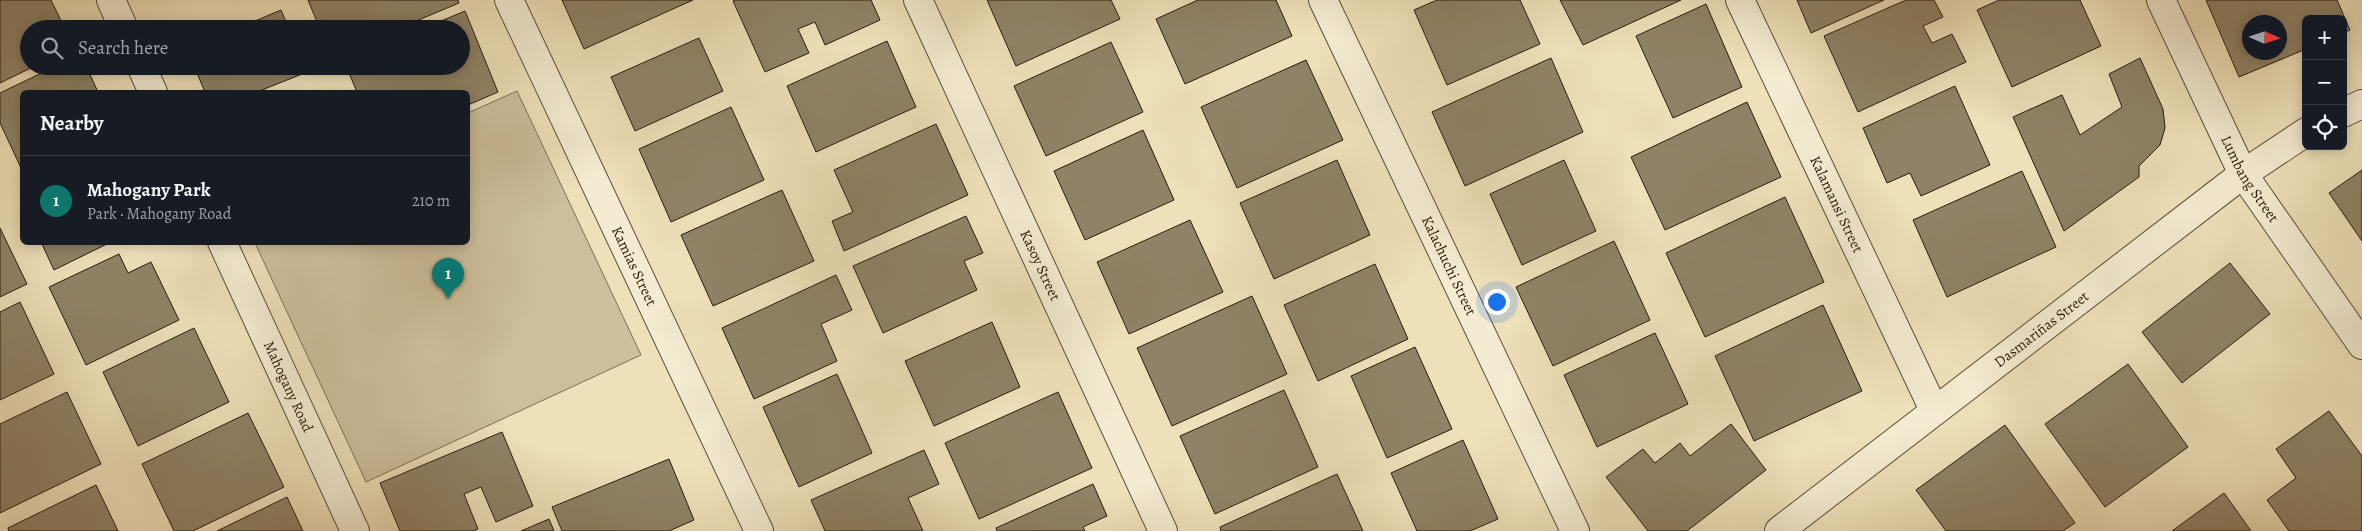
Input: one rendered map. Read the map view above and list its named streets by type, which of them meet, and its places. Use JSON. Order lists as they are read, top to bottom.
{
  "streets": {
    "street": [
      "Lumbang Street",
      "Kalamansi Street",
      "Kamias Street",
      "Kasoy Street",
      "Kalachuchi Street",
      "Dasmariñas Street",
      "Mahogany Road"
    ]
  },
  "crossings": [
    ["Lumbang Street", "Dasmariñas Street"],
    ["Kalamansi Street", "Dasmariñas Street"]
  ],
  "north": "right",
  "page": {
    "map_buttons": ["+", "−"],
    "search": "Search here",
    "heading": "Nearby",
    "list": [
      {
        "mark": "1",
        "name": "Mahogany Park",
        "note": "Park · Mahogany Road",
        "value": "210 m"
      }
    ],
    "pins": "1"
  }
}
